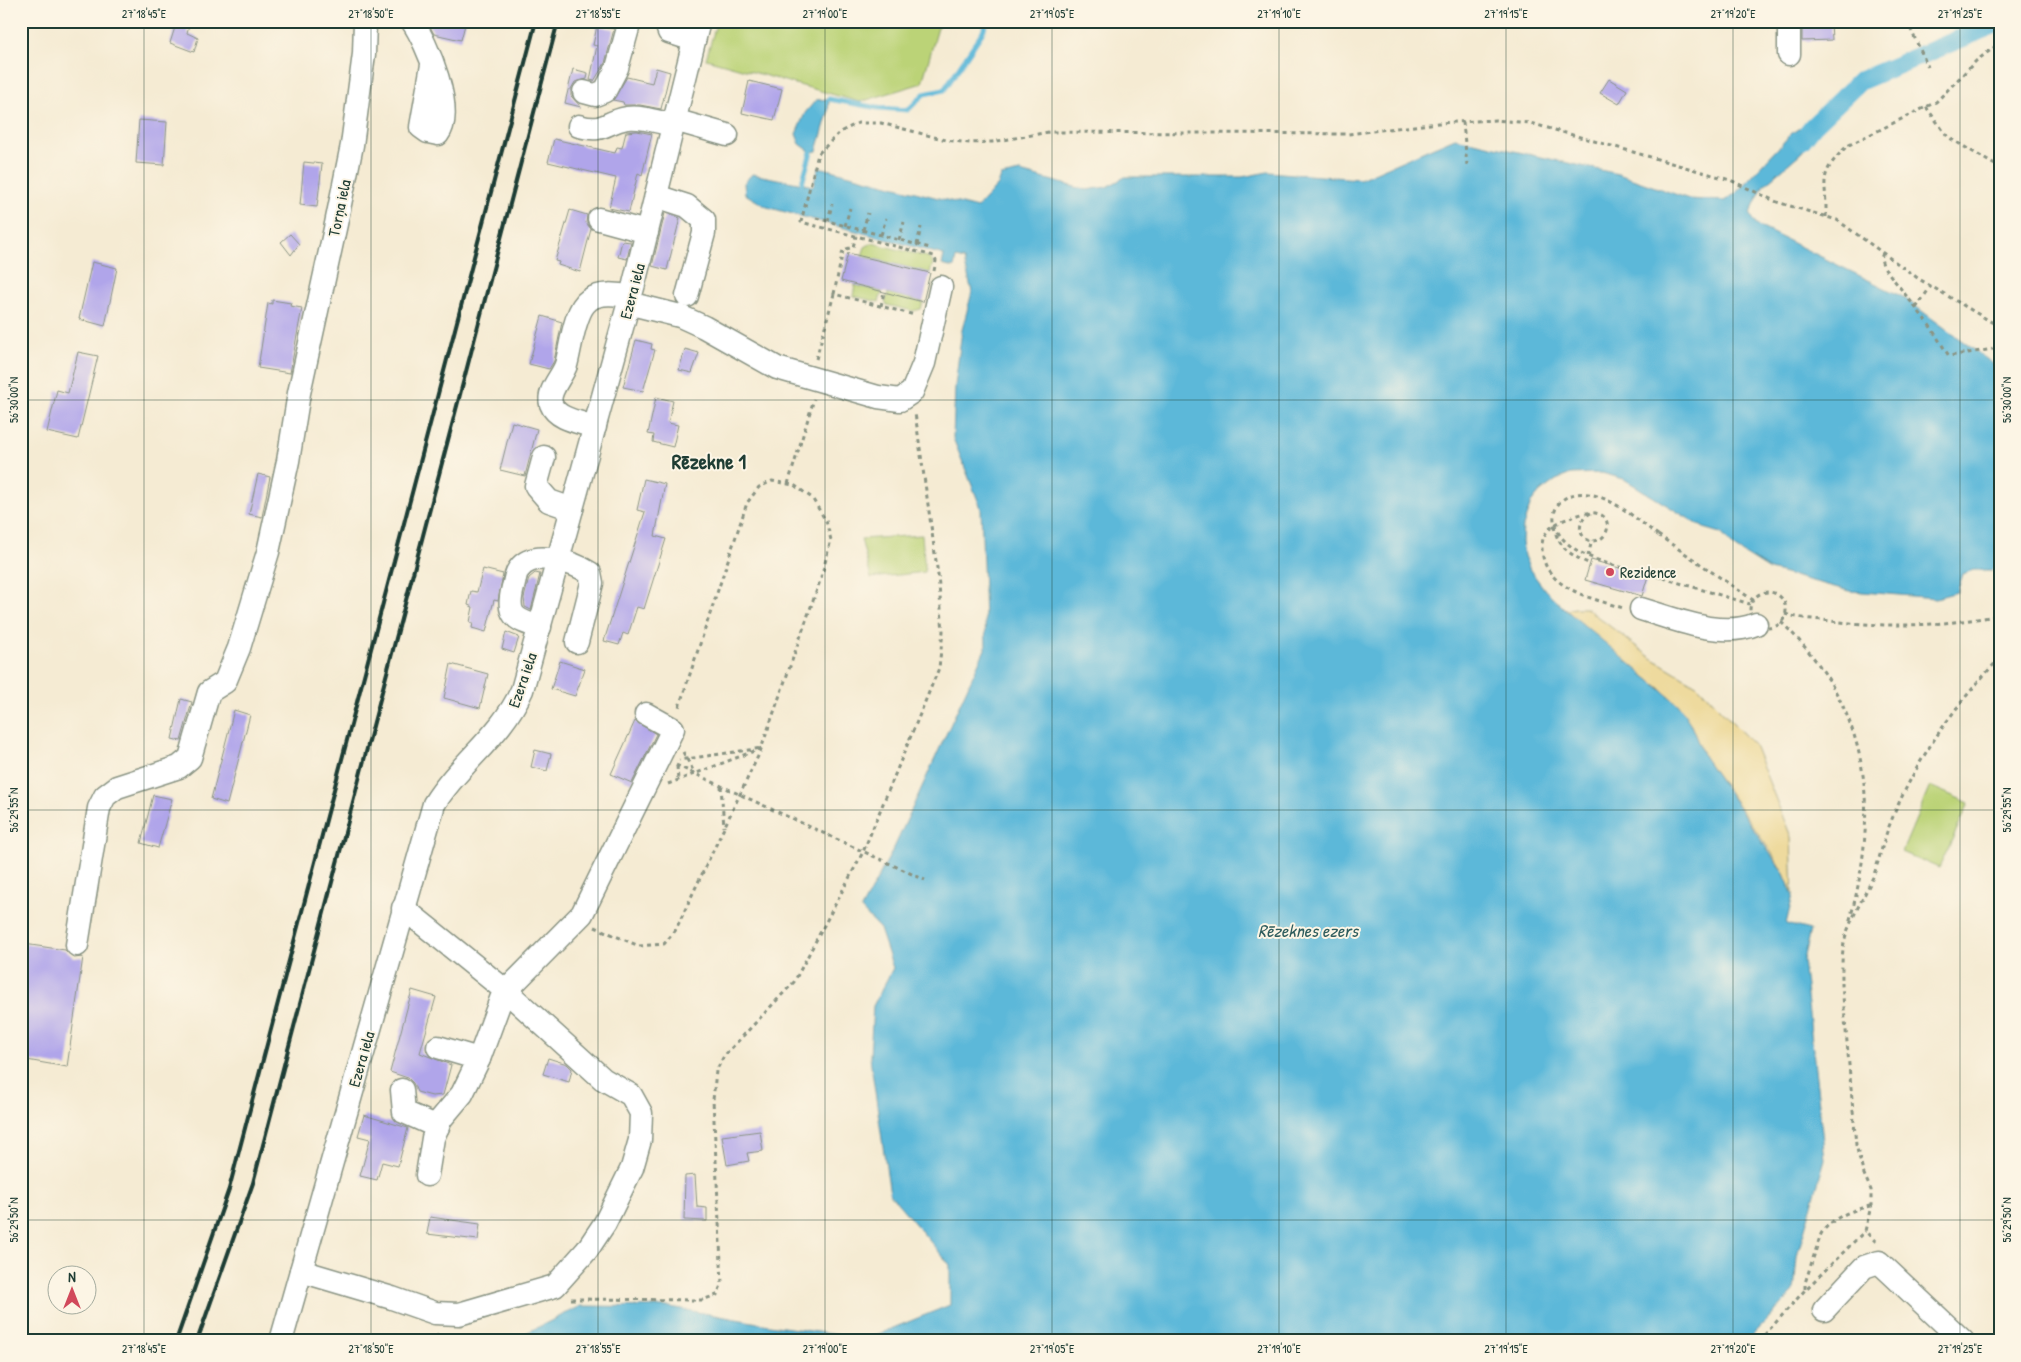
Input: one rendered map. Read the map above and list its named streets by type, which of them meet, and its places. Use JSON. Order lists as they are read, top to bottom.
{
  "streets": {
    "street": ["Torņa iela", "Ezera iela"]
  },
  "districts": ["Rēzekne 1"],
  "water": ["Rēzeknes ezers"],
  "places": ["Rezidence"],
  "north": "top",
  "coordinates": [
    "27°18'45\"E",
    "27°18'50\"E",
    "27°18'55\"E",
    "27°19'00\"E",
    "27°19'05\"E",
    "27°19'10\"E",
    "27°19'15\"E",
    "27°19'20\"E",
    "27°19'25\"E",
    "56°30'00\"N",
    "56°29'55\"N",
    "56°29'50\"N"
  ]
}
